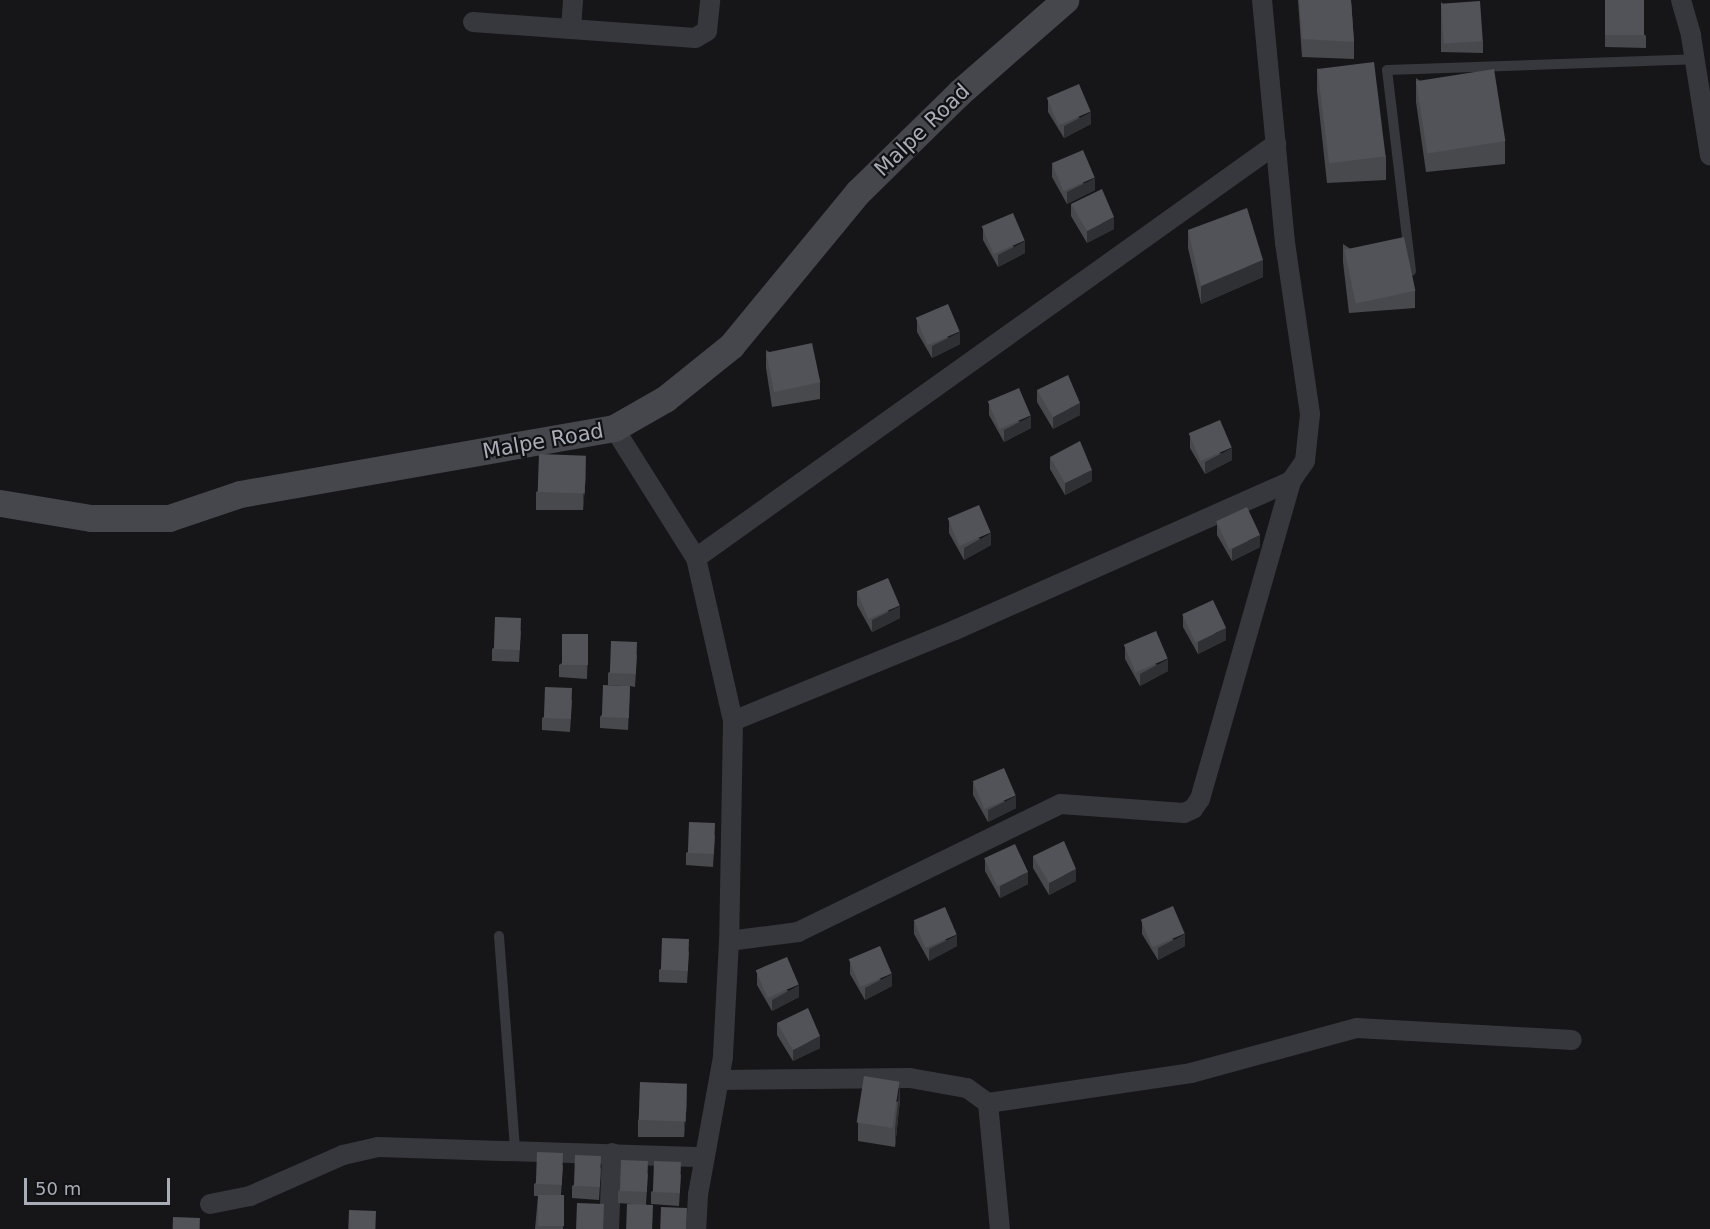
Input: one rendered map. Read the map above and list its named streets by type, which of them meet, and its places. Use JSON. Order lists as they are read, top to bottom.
{
  "streets": {
    "street": ["Malpe Road"]
  },
  "scale_bar": "50 m"
}
